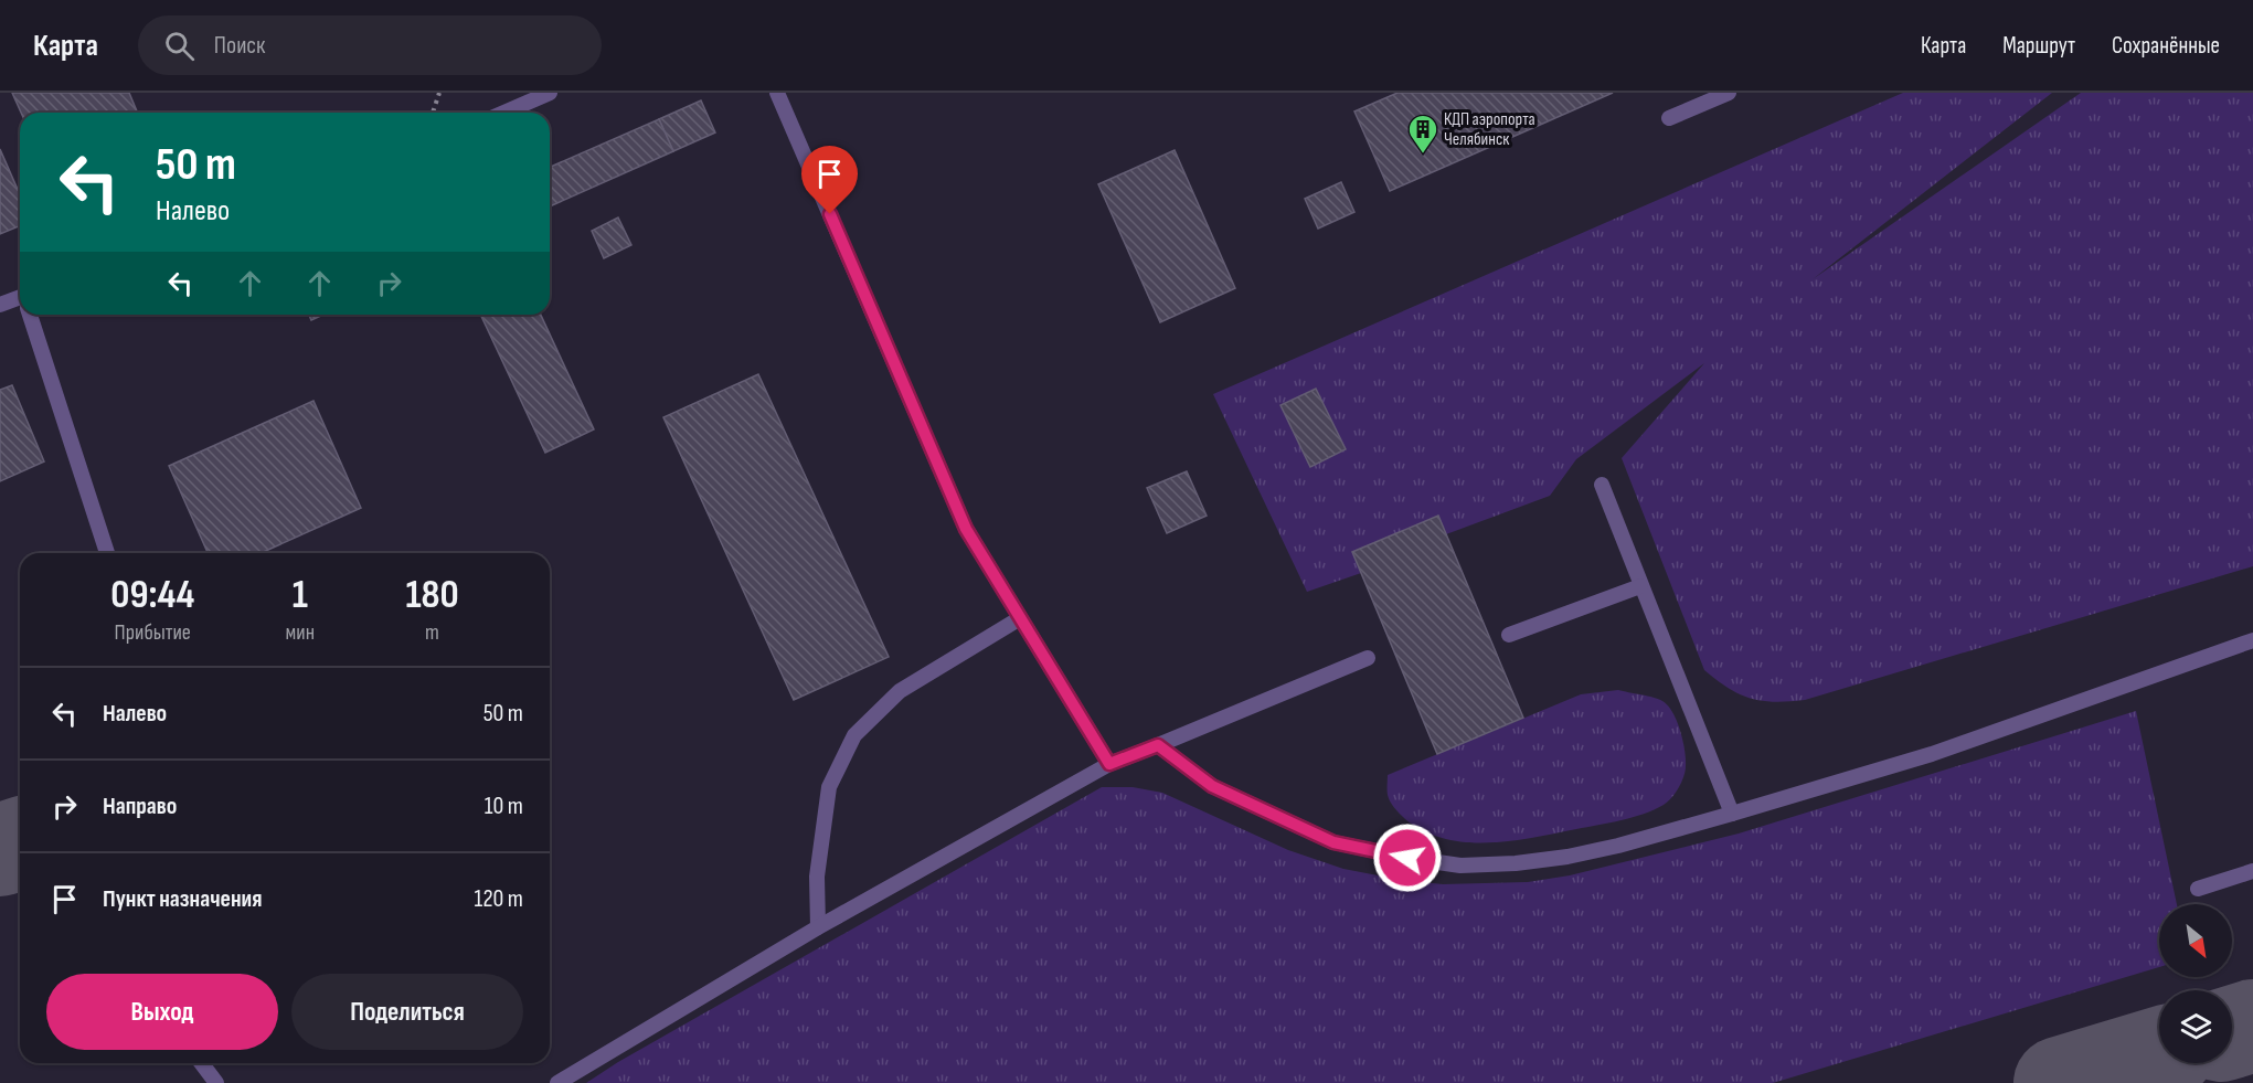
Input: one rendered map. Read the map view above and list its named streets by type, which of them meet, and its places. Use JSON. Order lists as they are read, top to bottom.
{
  "places": {
    "building": ["КДП аэропорта Челябинск"]
  },
  "north": "bottom right",
  "page": {
    "header": "Карта",
    "search": "Поиск",
    "nav": ["Карта", "Маршрут", "Сохранённые"],
    "turn": ["50 m", "Налево"],
    "eta": [
      "09:44",
      "Прибытие",
      "1",
      "мин",
      "180",
      "m"
    ],
    "list": [
      {
        "name": "Налево",
        "value": "50 m"
      },
      {
        "name": "Направо",
        "value": "10 m"
      },
      {
        "name": "Пункт назначения",
        "value": "120 m"
      }
    ],
    "buttons": ["Выход", "Поделиться"]
  }
}
